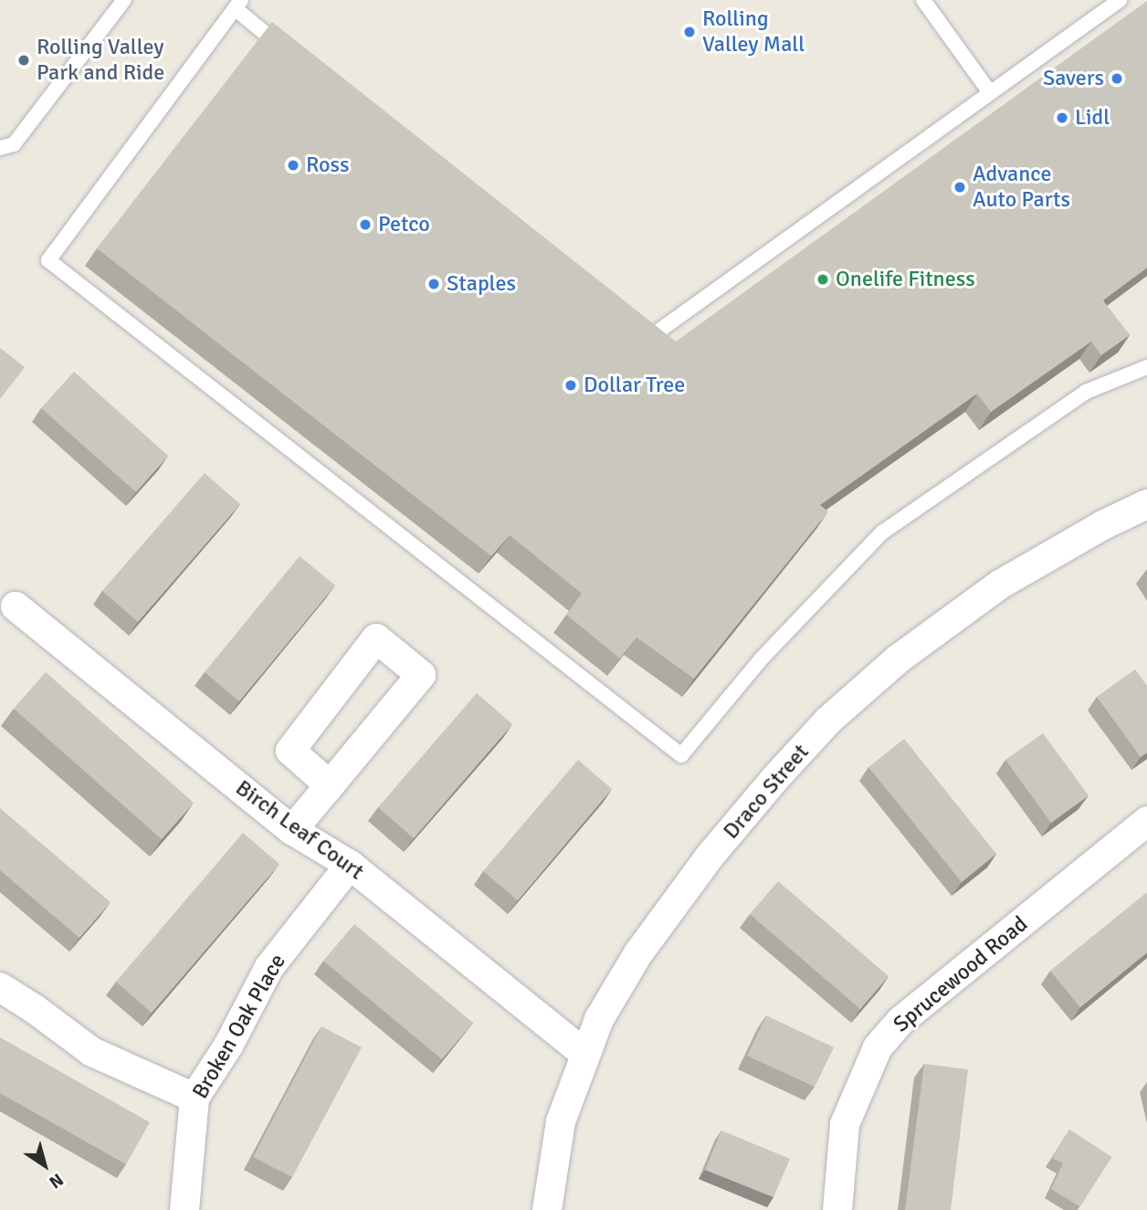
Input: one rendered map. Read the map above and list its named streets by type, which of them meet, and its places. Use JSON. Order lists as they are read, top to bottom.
{
  "streets": {
    "street": [
      "Draco Street",
      "Birch Leaf Court",
      "Sprucewood Road",
      "Broken Oak Place"
    ]
  },
  "crossings": [
    ["Draco Street", "Birch Leaf Court"],
    ["Birch Leaf Court", "Broken Oak Place"]
  ],
  "places": [
    "Rolling Valley Mall",
    "Rolling Valley Park and Ride",
    "Savers",
    "Lidl",
    "Ross",
    "Advance Auto Parts",
    "Petco",
    "Onelife Fitness",
    "Staples",
    "Dollar Tree"
  ],
  "north": "bottom right"
}
